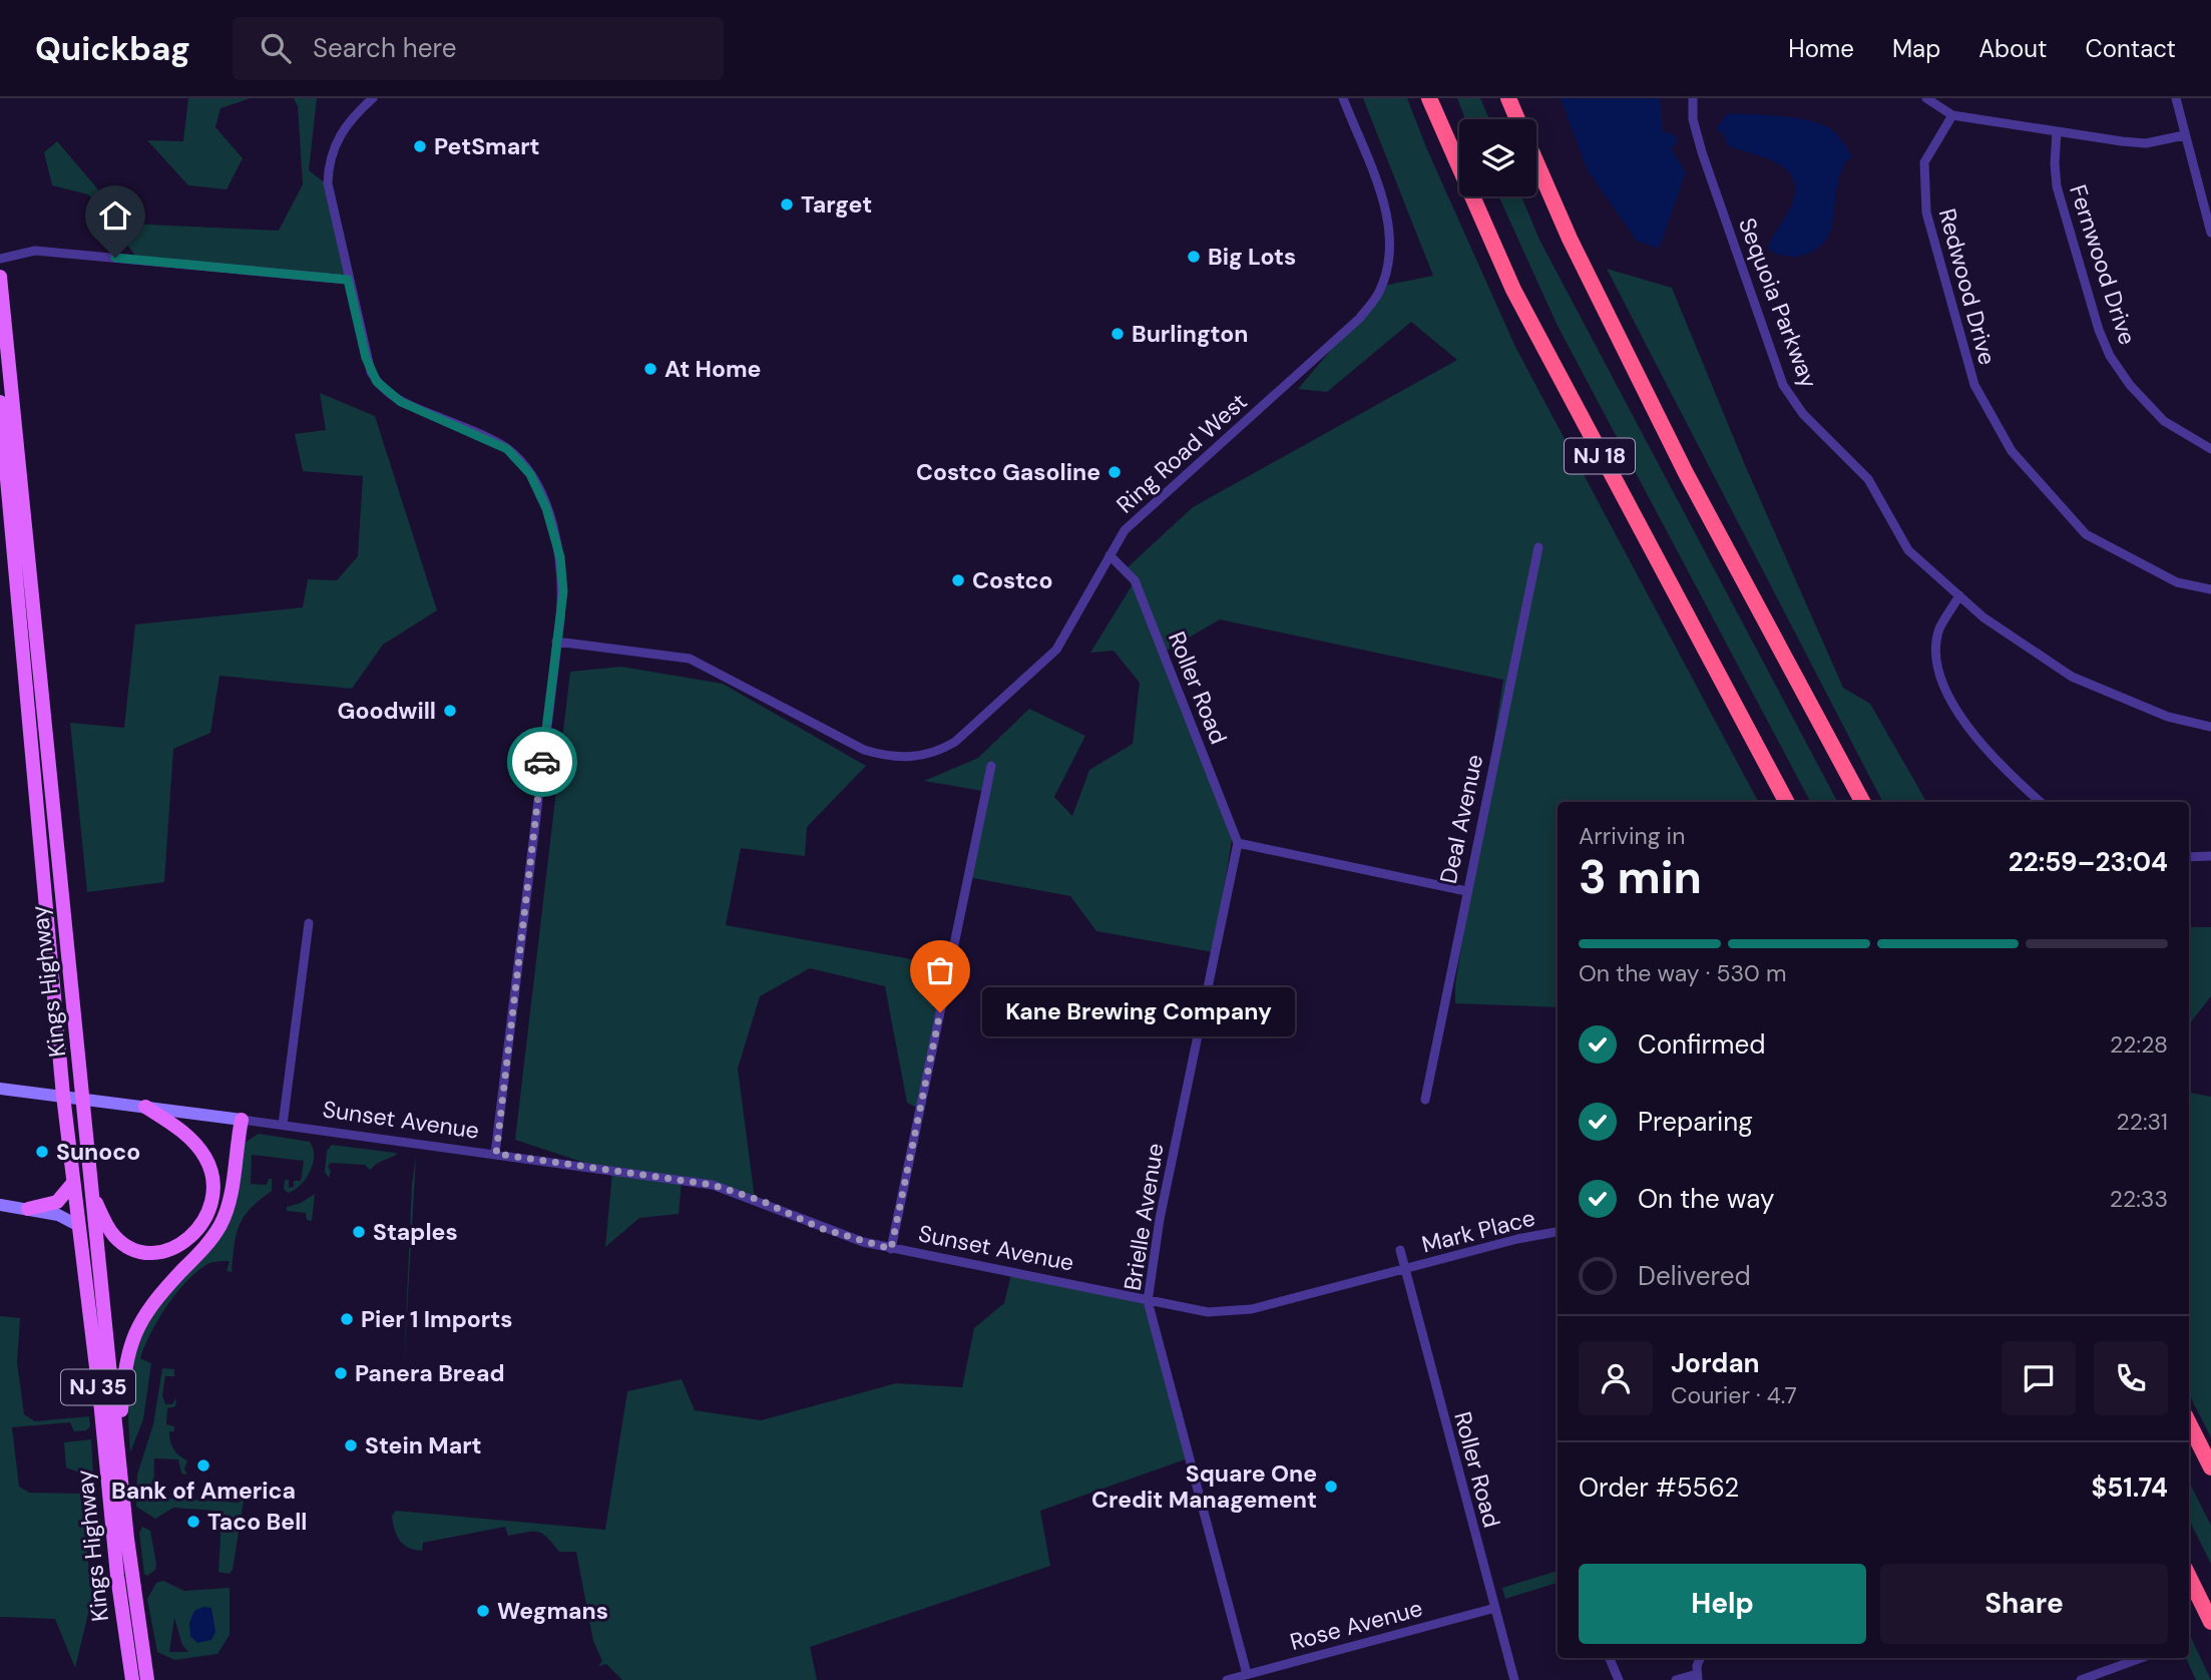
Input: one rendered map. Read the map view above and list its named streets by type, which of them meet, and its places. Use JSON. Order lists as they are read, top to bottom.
{
  "streets": {
    "highway": ["NJ 18"],
    "main road": ["Kings Highway", "NJ 35"],
    "street": [
      "Fernwood Drive",
      "Redwood Drive",
      "Sequoia Parkway",
      "Ring Road West",
      "Roller Road",
      "Deal Avenue",
      "Sunset Avenue",
      "Brielle Avenue",
      "Mark Place",
      "Rose Avenue"
    ]
  },
  "crossings": [
    ["Ring Road West", "Roller Road"],
    ["Roller Road", "Sunset Avenue"],
    ["Roller Road", "Brielle Avenue"],
    ["Roller Road", "Mark Place"],
    ["Roller Road", "Rose Avenue"],
    ["Kings Highway", "Sunset Avenue"],
    ["Sunset Avenue", "Brielle Avenue"],
    ["Sunset Avenue", "Mark Place"],
    ["Brielle Avenue", "Rose Avenue"]
  ],
  "places": [
    "PetSmart",
    "Target",
    "Big Lots",
    "Burlington",
    "At Home",
    "Costco Gasoline",
    "Costco",
    "Goodwill",
    "Kane Brewing Company",
    "Sunoco",
    "Staples",
    "Pier 1 Imports",
    "Panera Bread",
    "Stein Mart",
    "Bank of America",
    "Square One Credit Management",
    "Taco Bell",
    "Wegmans"
  ],
  "page": {
    "header": "Quickbag",
    "search": "Search here",
    "nav": [
      "Home",
      "Map",
      "About",
      "Contact"
    ],
    "heading": ["3 min", "Arriving in", "22:59–23:04"],
    "panel": [
      "Jordan",
      "Courier · 4.7",
      "Order #5562",
      "$51.74"
    ],
    "bar": "On the way · 530 m",
    "bubble": "Kane Brewing Company",
    "list": [
      ["Confirmed", "22:28"],
      ["Preparing", "22:31"],
      ["On the way", "22:33"],
      "Delivered"
    ],
    "buttons": ["Help", "Share"]
  }
}
